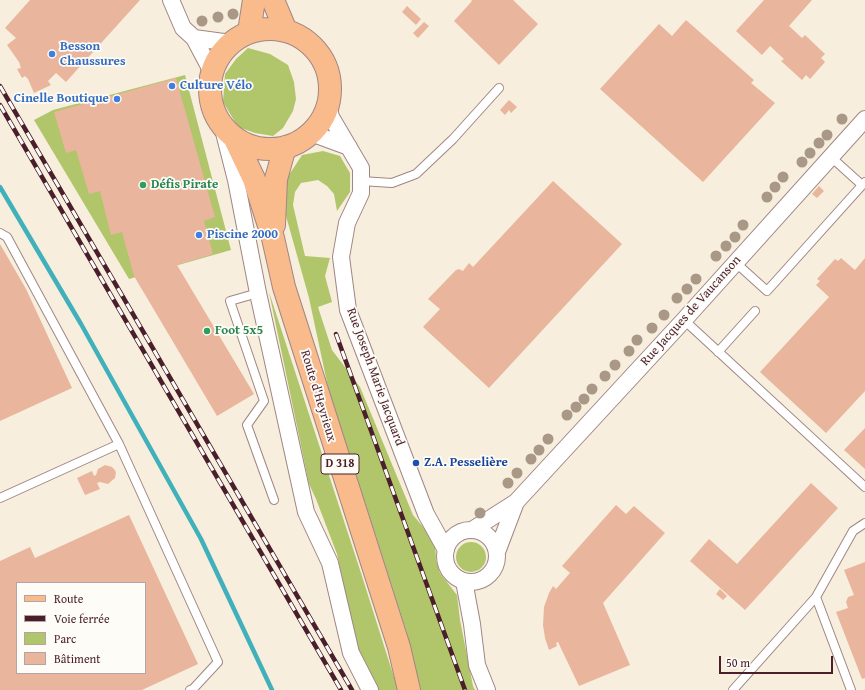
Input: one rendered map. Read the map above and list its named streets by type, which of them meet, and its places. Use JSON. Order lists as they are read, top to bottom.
{
  "streets": {
    "main road": ["Route d'Heyrieux", "D 318"],
    "street": ["Rue Jacques de Vaucanson", "Rue Joseph Marie Jacquard"]
  },
  "crossings": [
    ["Rue Jacques de Vaucanson", "Rue Joseph Marie Jacquard"],
    ["Rue Joseph Marie Jacquard", "Route d'Heyrieux"]
  ],
  "places": [
    "Besson Chaussures",
    "Culture Vélo",
    "Cinelle Boutique",
    "Défis Pirate",
    "Piscine 2000",
    "Foot 5x5",
    "Z.A. Pesselière"
  ],
  "legend": [
    "Route",
    "Voie ferrée",
    "Parc",
    "Bâtiment"
  ],
  "scale_bar": "50 m"
}
